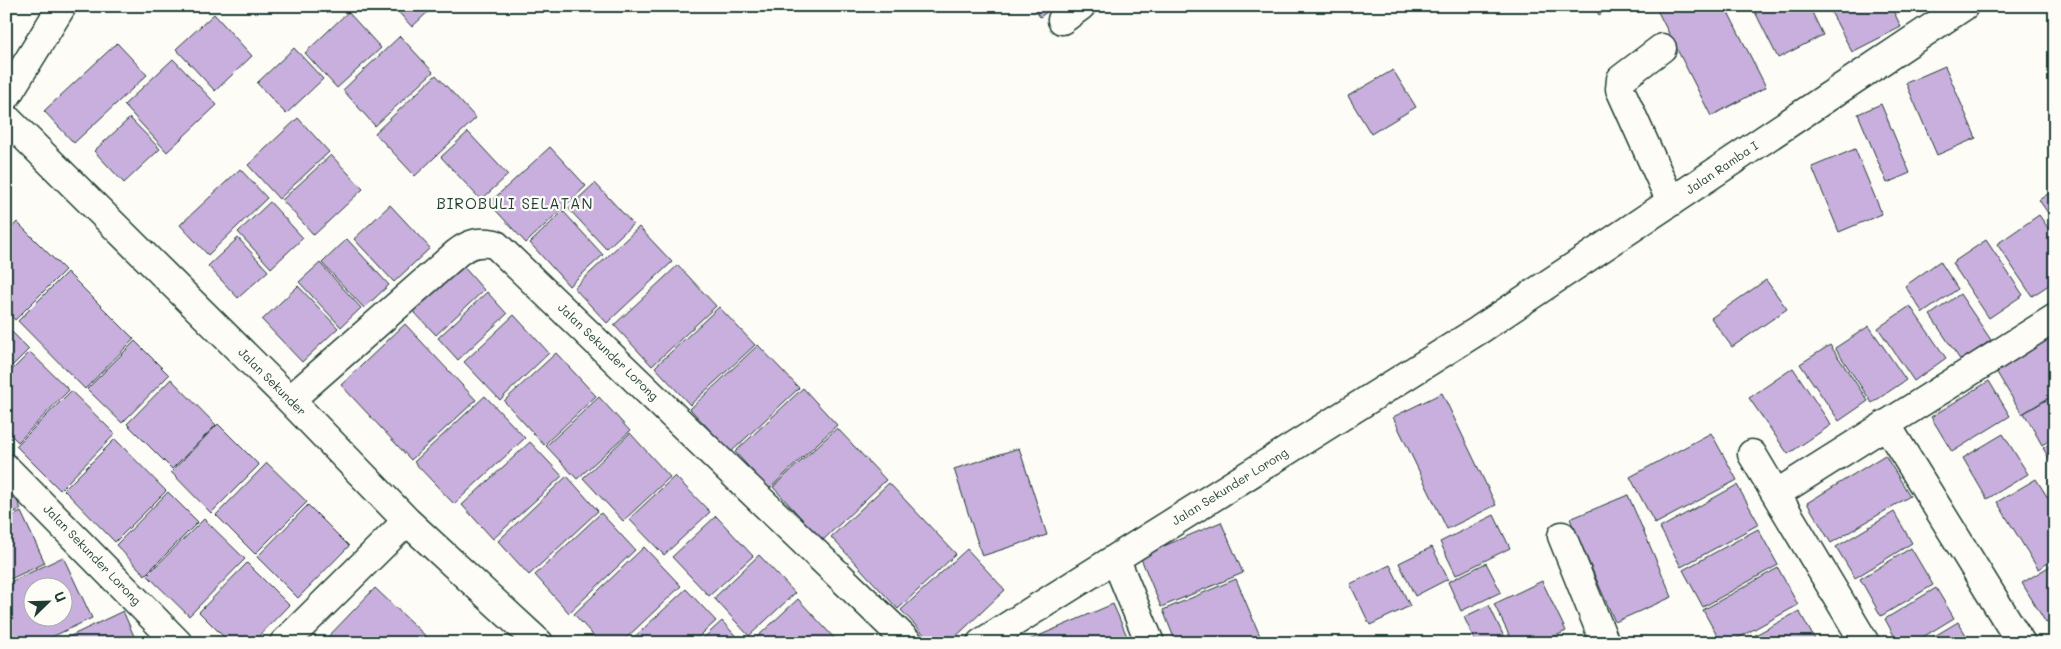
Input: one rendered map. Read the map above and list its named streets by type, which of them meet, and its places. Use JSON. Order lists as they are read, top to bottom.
{
  "streets": {
    "street": ["Jalan Ramba I", "Jalan Sekunder Lorong", "Jalan Sekunder"]
  },
  "crossings": [
    ["Jalan Ramba I", "Jalan Sekunder Lorong"],
    ["Jalan Sekunder Lorong", "Jalan Sekunder"]
  ],
  "districts": ["BIROBULI SELATAN"],
  "north": "top right"
}
